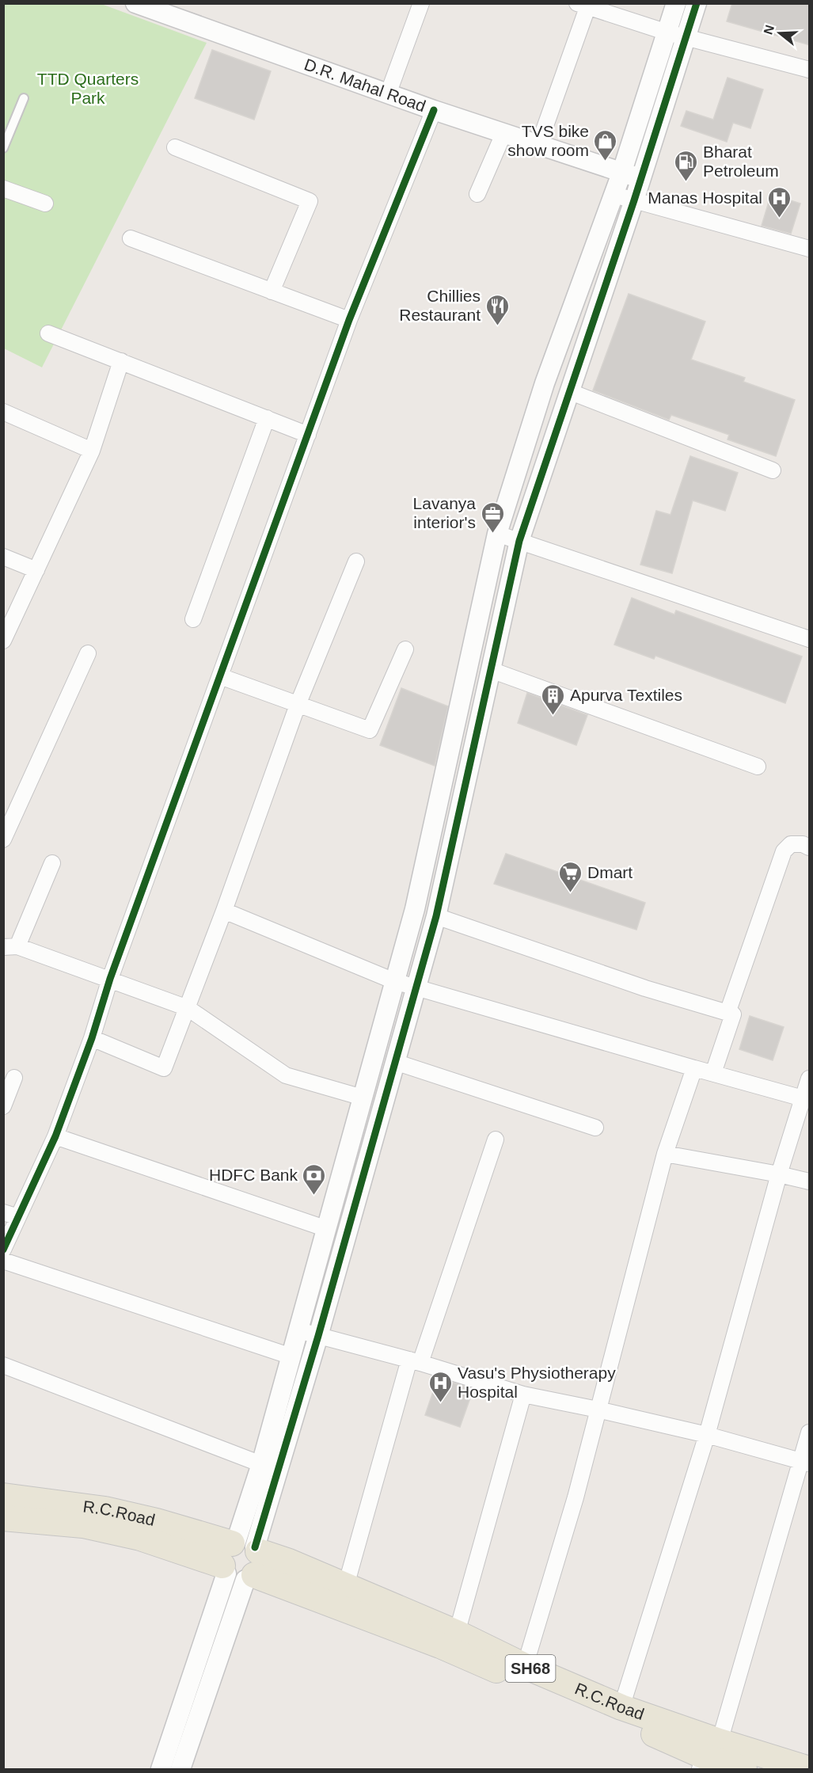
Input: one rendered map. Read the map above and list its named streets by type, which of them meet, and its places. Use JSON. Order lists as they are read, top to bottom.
{
  "streets": {
    "main road": ["R.C.Road", "SH68"],
    "street": ["D.R. Mahal Road"]
  },
  "parks": ["TTD Quarters Park"],
  "places": {
    "shop": ["TVS bike show room"],
    "fuel station": ["Bharat Petroleum"],
    "hospital": ["Manas Hospital", "Vasu's Physiotherapy Hospital"],
    "restaurant": ["Chillies Restaurant"],
    "office": ["Lavanya interior's"],
    "building": ["Apurva Textiles"],
    "supermarket": ["Dmart"],
    "bank": ["HDFC Bank"]
  },
  "north": "left"
}
